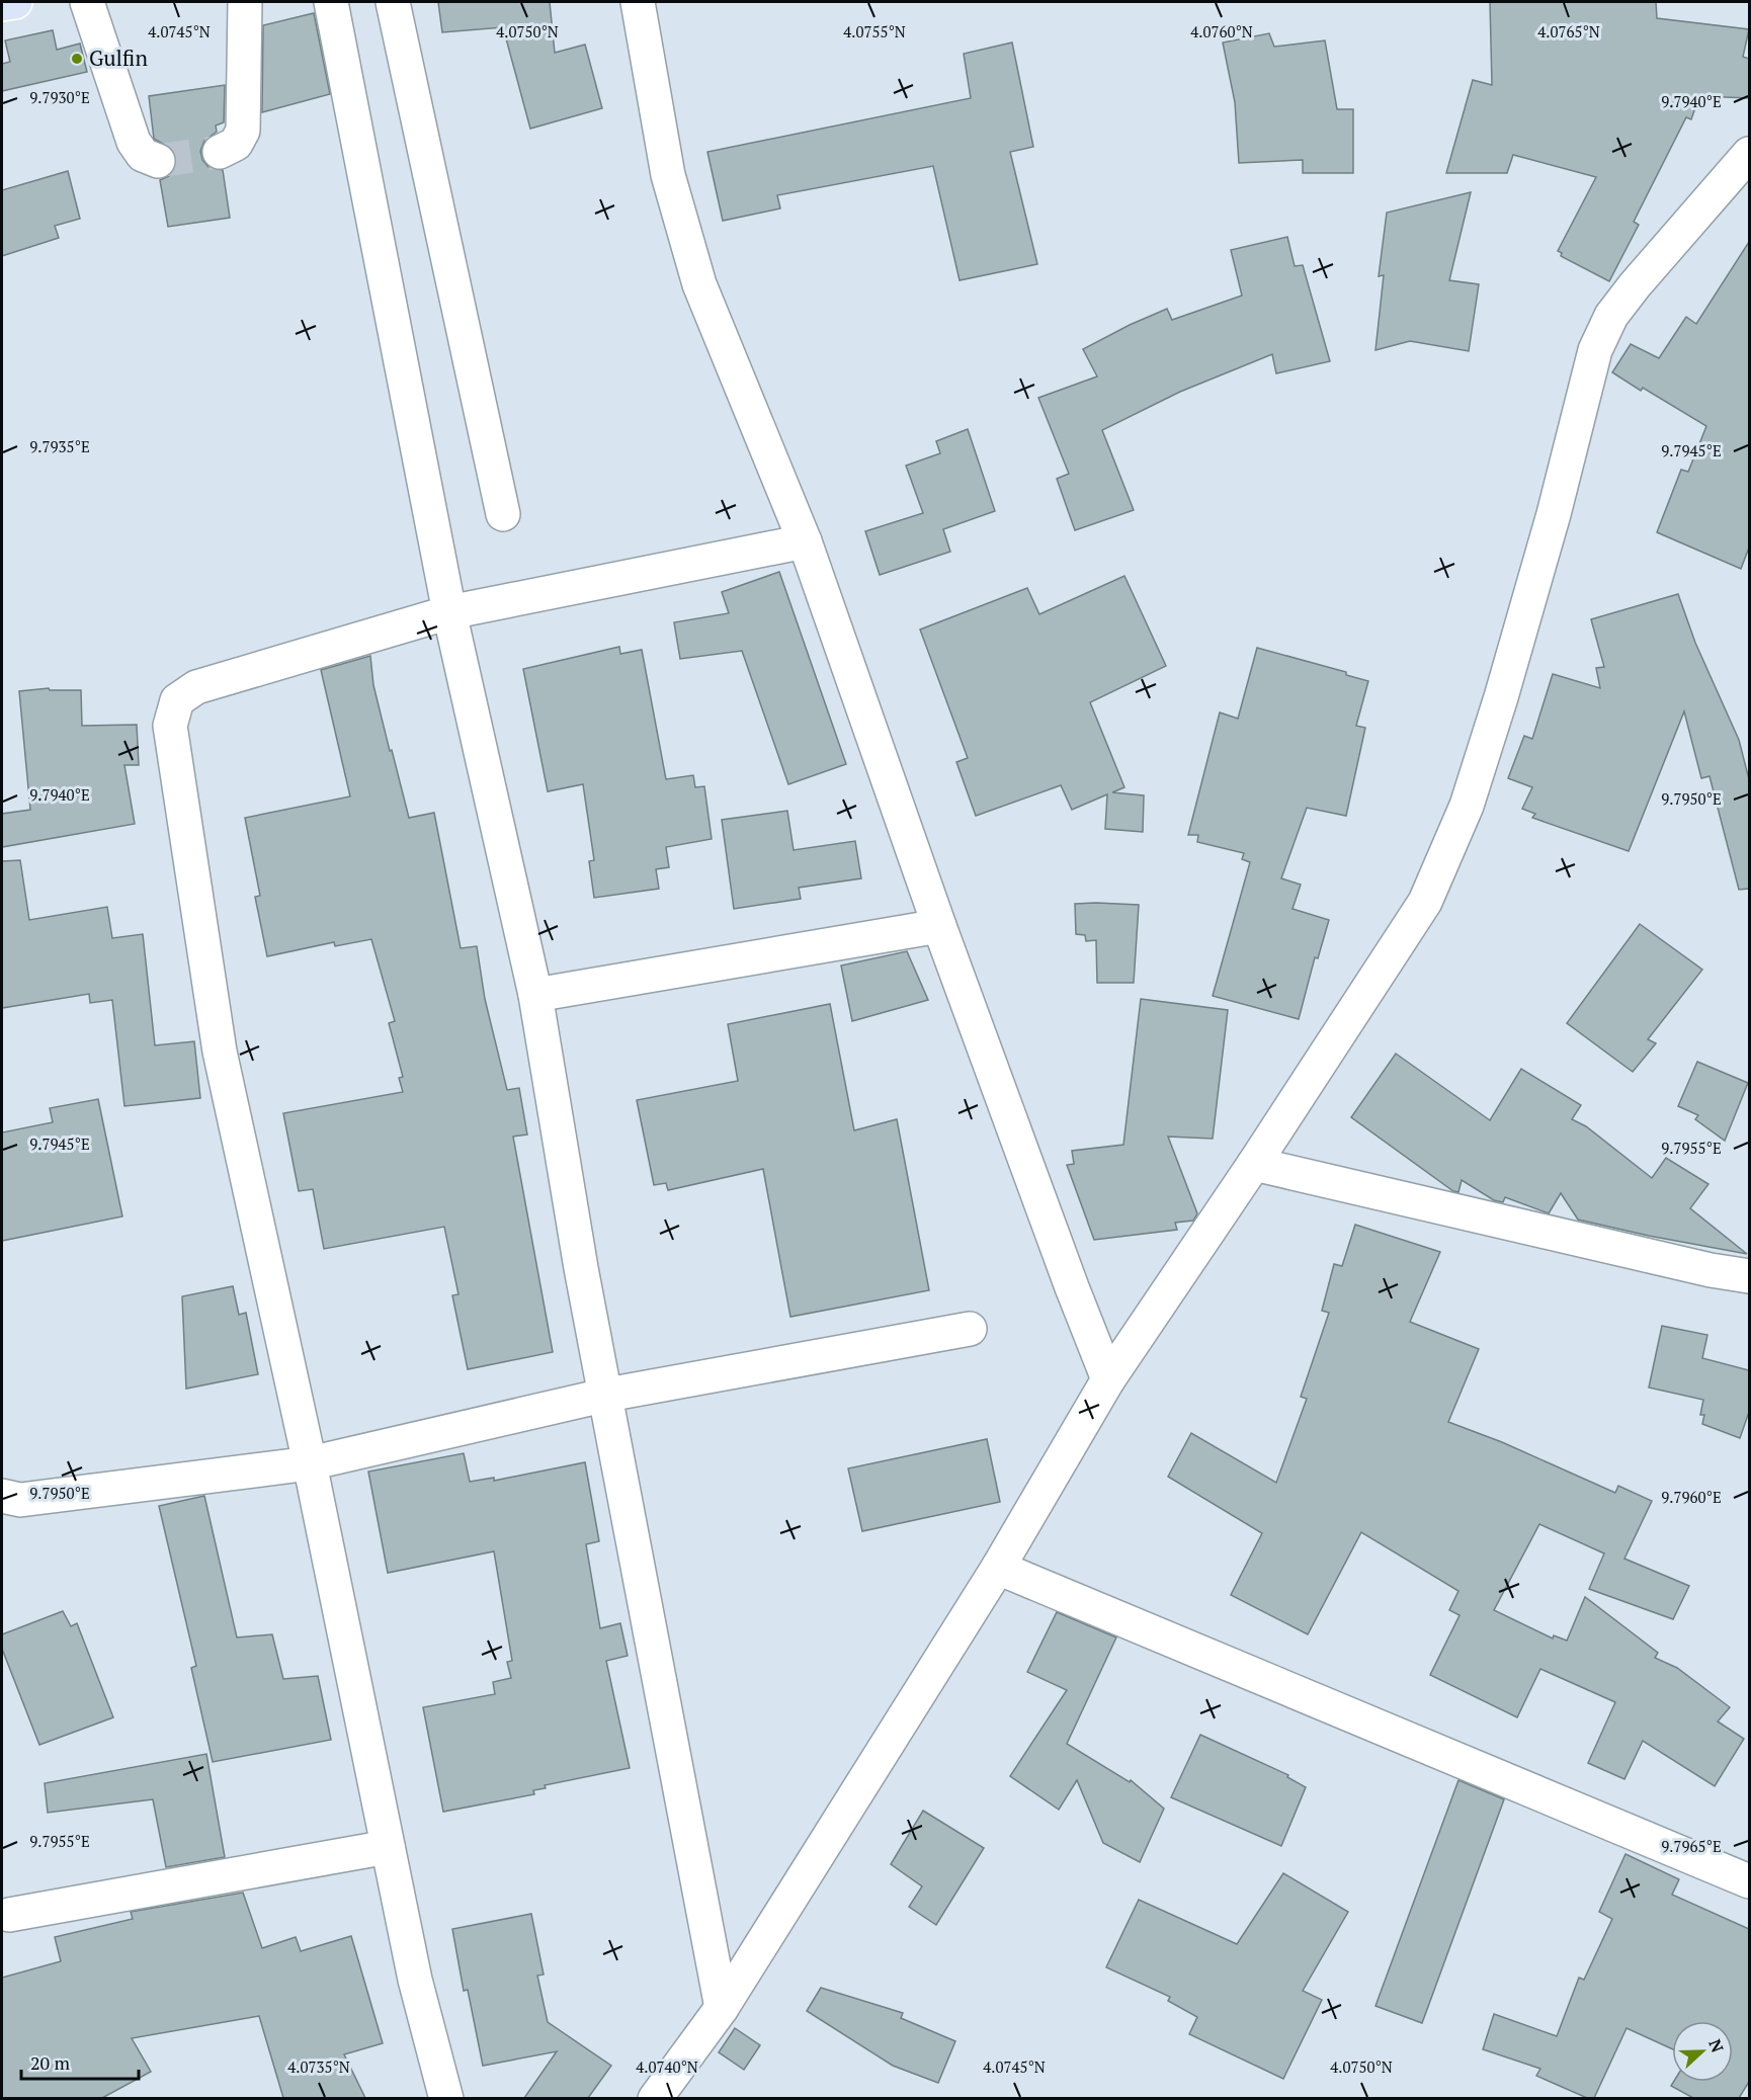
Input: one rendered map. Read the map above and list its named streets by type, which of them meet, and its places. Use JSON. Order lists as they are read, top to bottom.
{
  "places": ["Gulfin"],
  "scale_bar": "20 m",
  "north": "right",
  "coordinates": [
    "4.0745°N",
    "4.0750°N",
    "4.0755°N",
    "4.0760°N",
    "4.0765°N",
    "9.7930°E",
    "9.7940°E",
    "9.7935°E",
    "9.7945°E",
    "9.7950°E",
    "9.7955°E",
    "9.7960°E",
    "9.7965°E",
    "4.0735°N",
    "4.0740°N"
  ]
}
